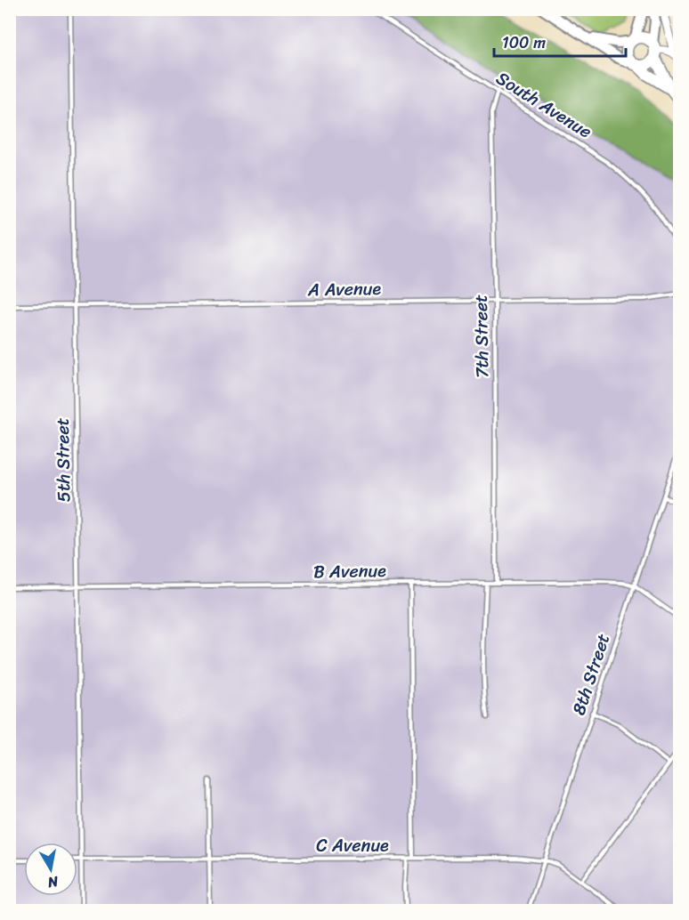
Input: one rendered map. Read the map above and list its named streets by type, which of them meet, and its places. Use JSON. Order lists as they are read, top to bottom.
{
  "streets": {
    "lane": [
      "South Avenue",
      "A Avenue",
      "7th Street",
      "5th Street",
      "B Avenue",
      "8th Street",
      "C Avenue"
    ]
  },
  "crossings": [
    ["South Avenue", "7th Street"],
    ["A Avenue", "7th Street"],
    ["A Avenue", "5th Street"],
    ["7th Street", "B Avenue"],
    ["5th Street", "B Avenue"],
    ["5th Street", "C Avenue"],
    ["B Avenue", "8th Street"],
    ["8th Street", "C Avenue"]
  ],
  "scale_bar": "100 m",
  "north": "bottom"
}
